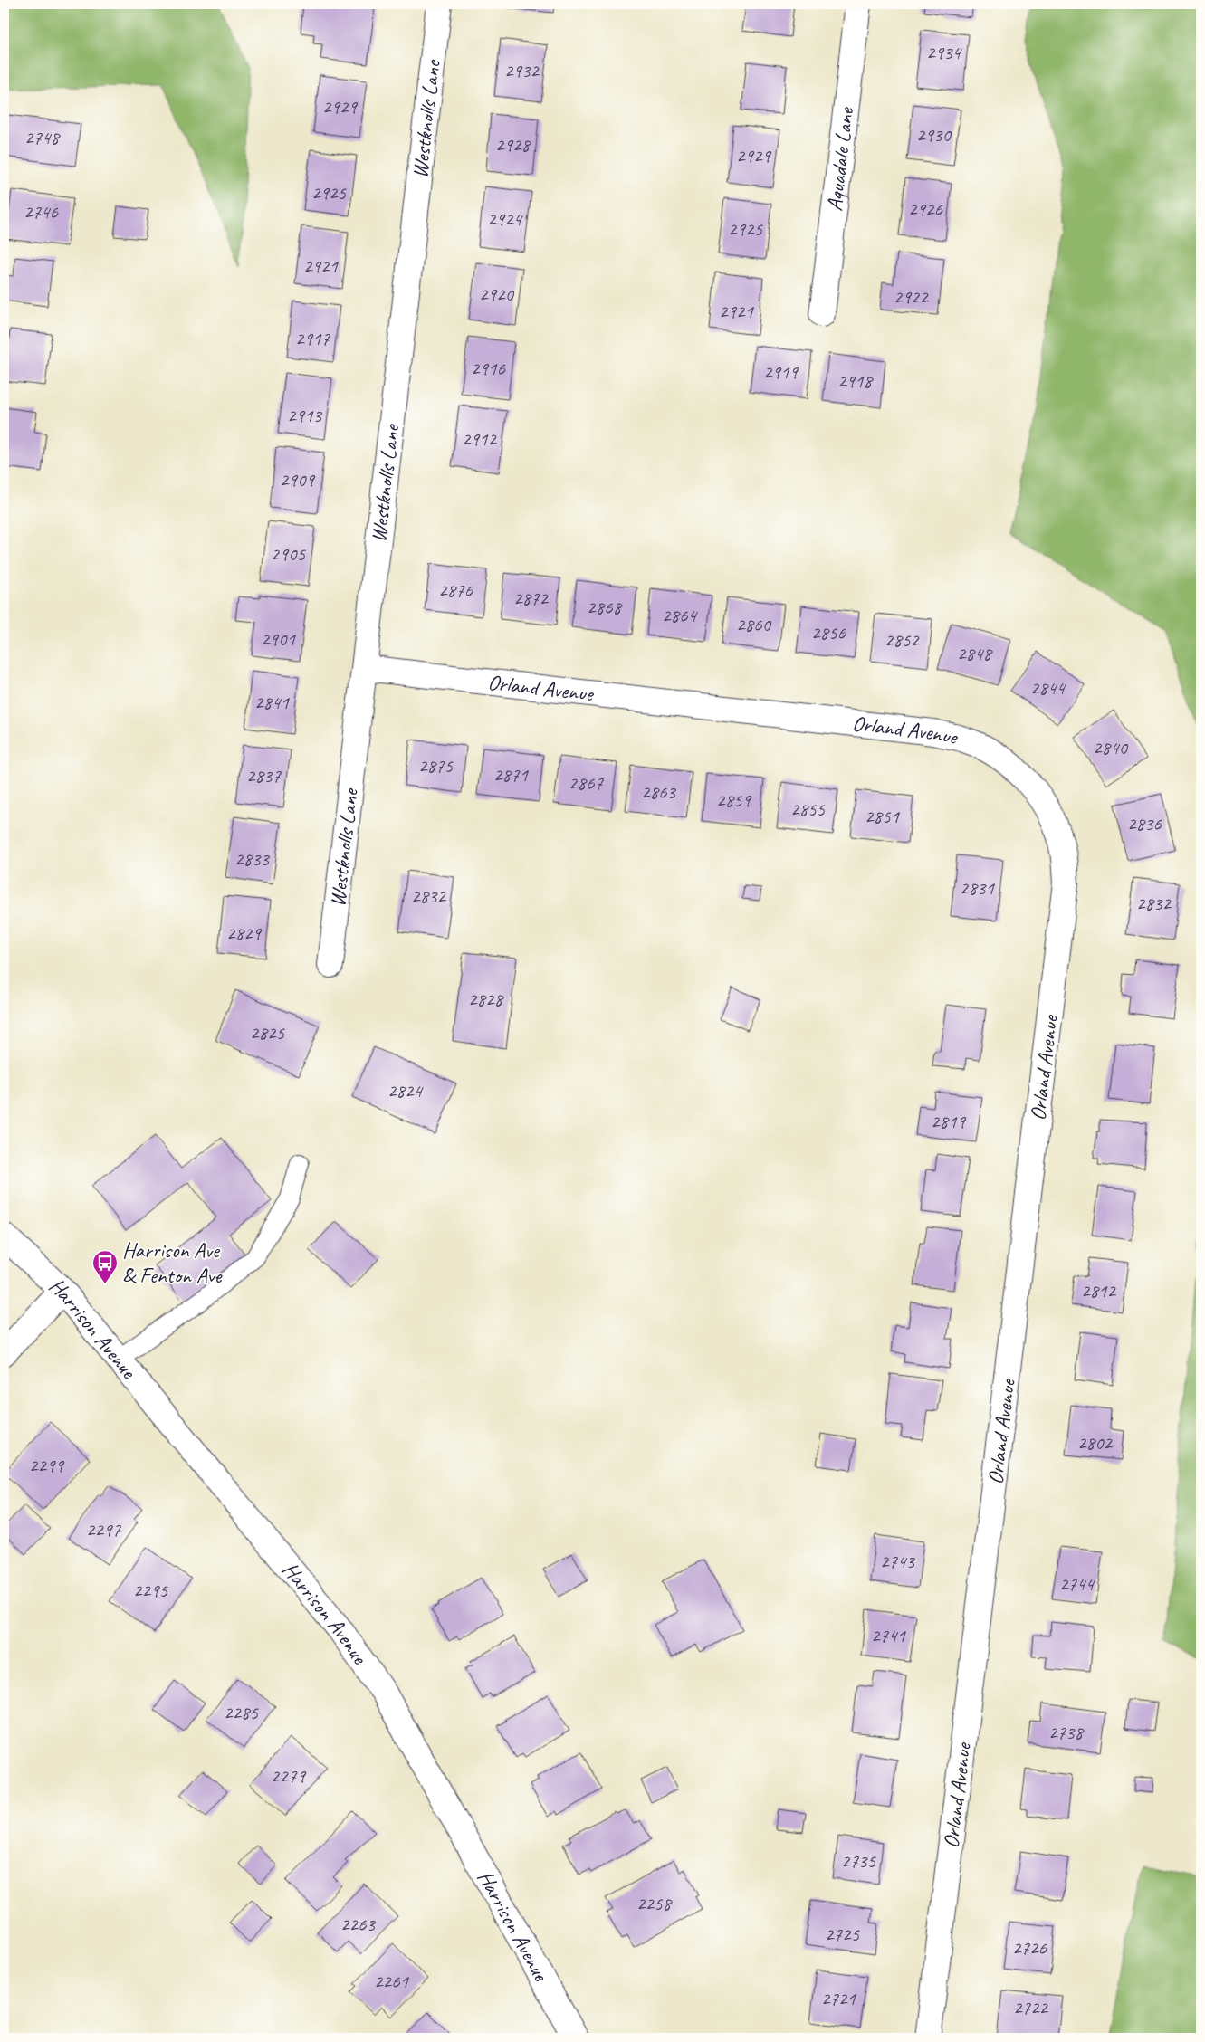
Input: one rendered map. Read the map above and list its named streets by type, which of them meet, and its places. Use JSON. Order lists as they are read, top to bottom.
{
  "streets": {
    "street": [
      "Westknolls Lane",
      "Aquadale Lane",
      "Orland Avenue",
      "Harrison Avenue"
    ]
  },
  "crossings": [
    ["Westknolls Lane", "Orland Avenue"]
  ],
  "places": {
    "bus stop": ["Harrison Ave & Fenton Ave"]
  },
  "house_numbers": [
    "2934",
    "2932",
    "2929",
    "2930",
    "2748",
    "2928",
    "2929",
    "2925",
    "2926",
    "2746",
    "2924",
    "2925",
    "2921",
    "2920",
    "2922",
    "2921",
    "2917",
    "2916",
    "2919",
    "2918",
    "2913",
    "2912",
    "2909",
    "2905",
    "2876",
    "2872",
    "2868",
    "2864",
    "2860",
    "2856",
    "2901",
    "2852",
    "2848",
    "2844",
    "2841",
    "2840",
    "2875",
    "2871",
    "2837",
    "2867",
    "2863",
    "2859",
    "2855",
    "2851",
    "2836",
    "2833",
    "2831",
    "2832",
    "2832",
    "2829",
    "2828",
    "2825",
    "2824",
    "2819",
    "2812",
    "2802",
    "2299",
    "2297",
    "2743",
    "2744",
    "2295",
    "2741",
    "2285",
    "2738",
    "2279",
    "2735",
    "2258",
    "2263",
    "2725",
    "2726",
    "2261",
    "2721",
    "2722"
  ]
}
